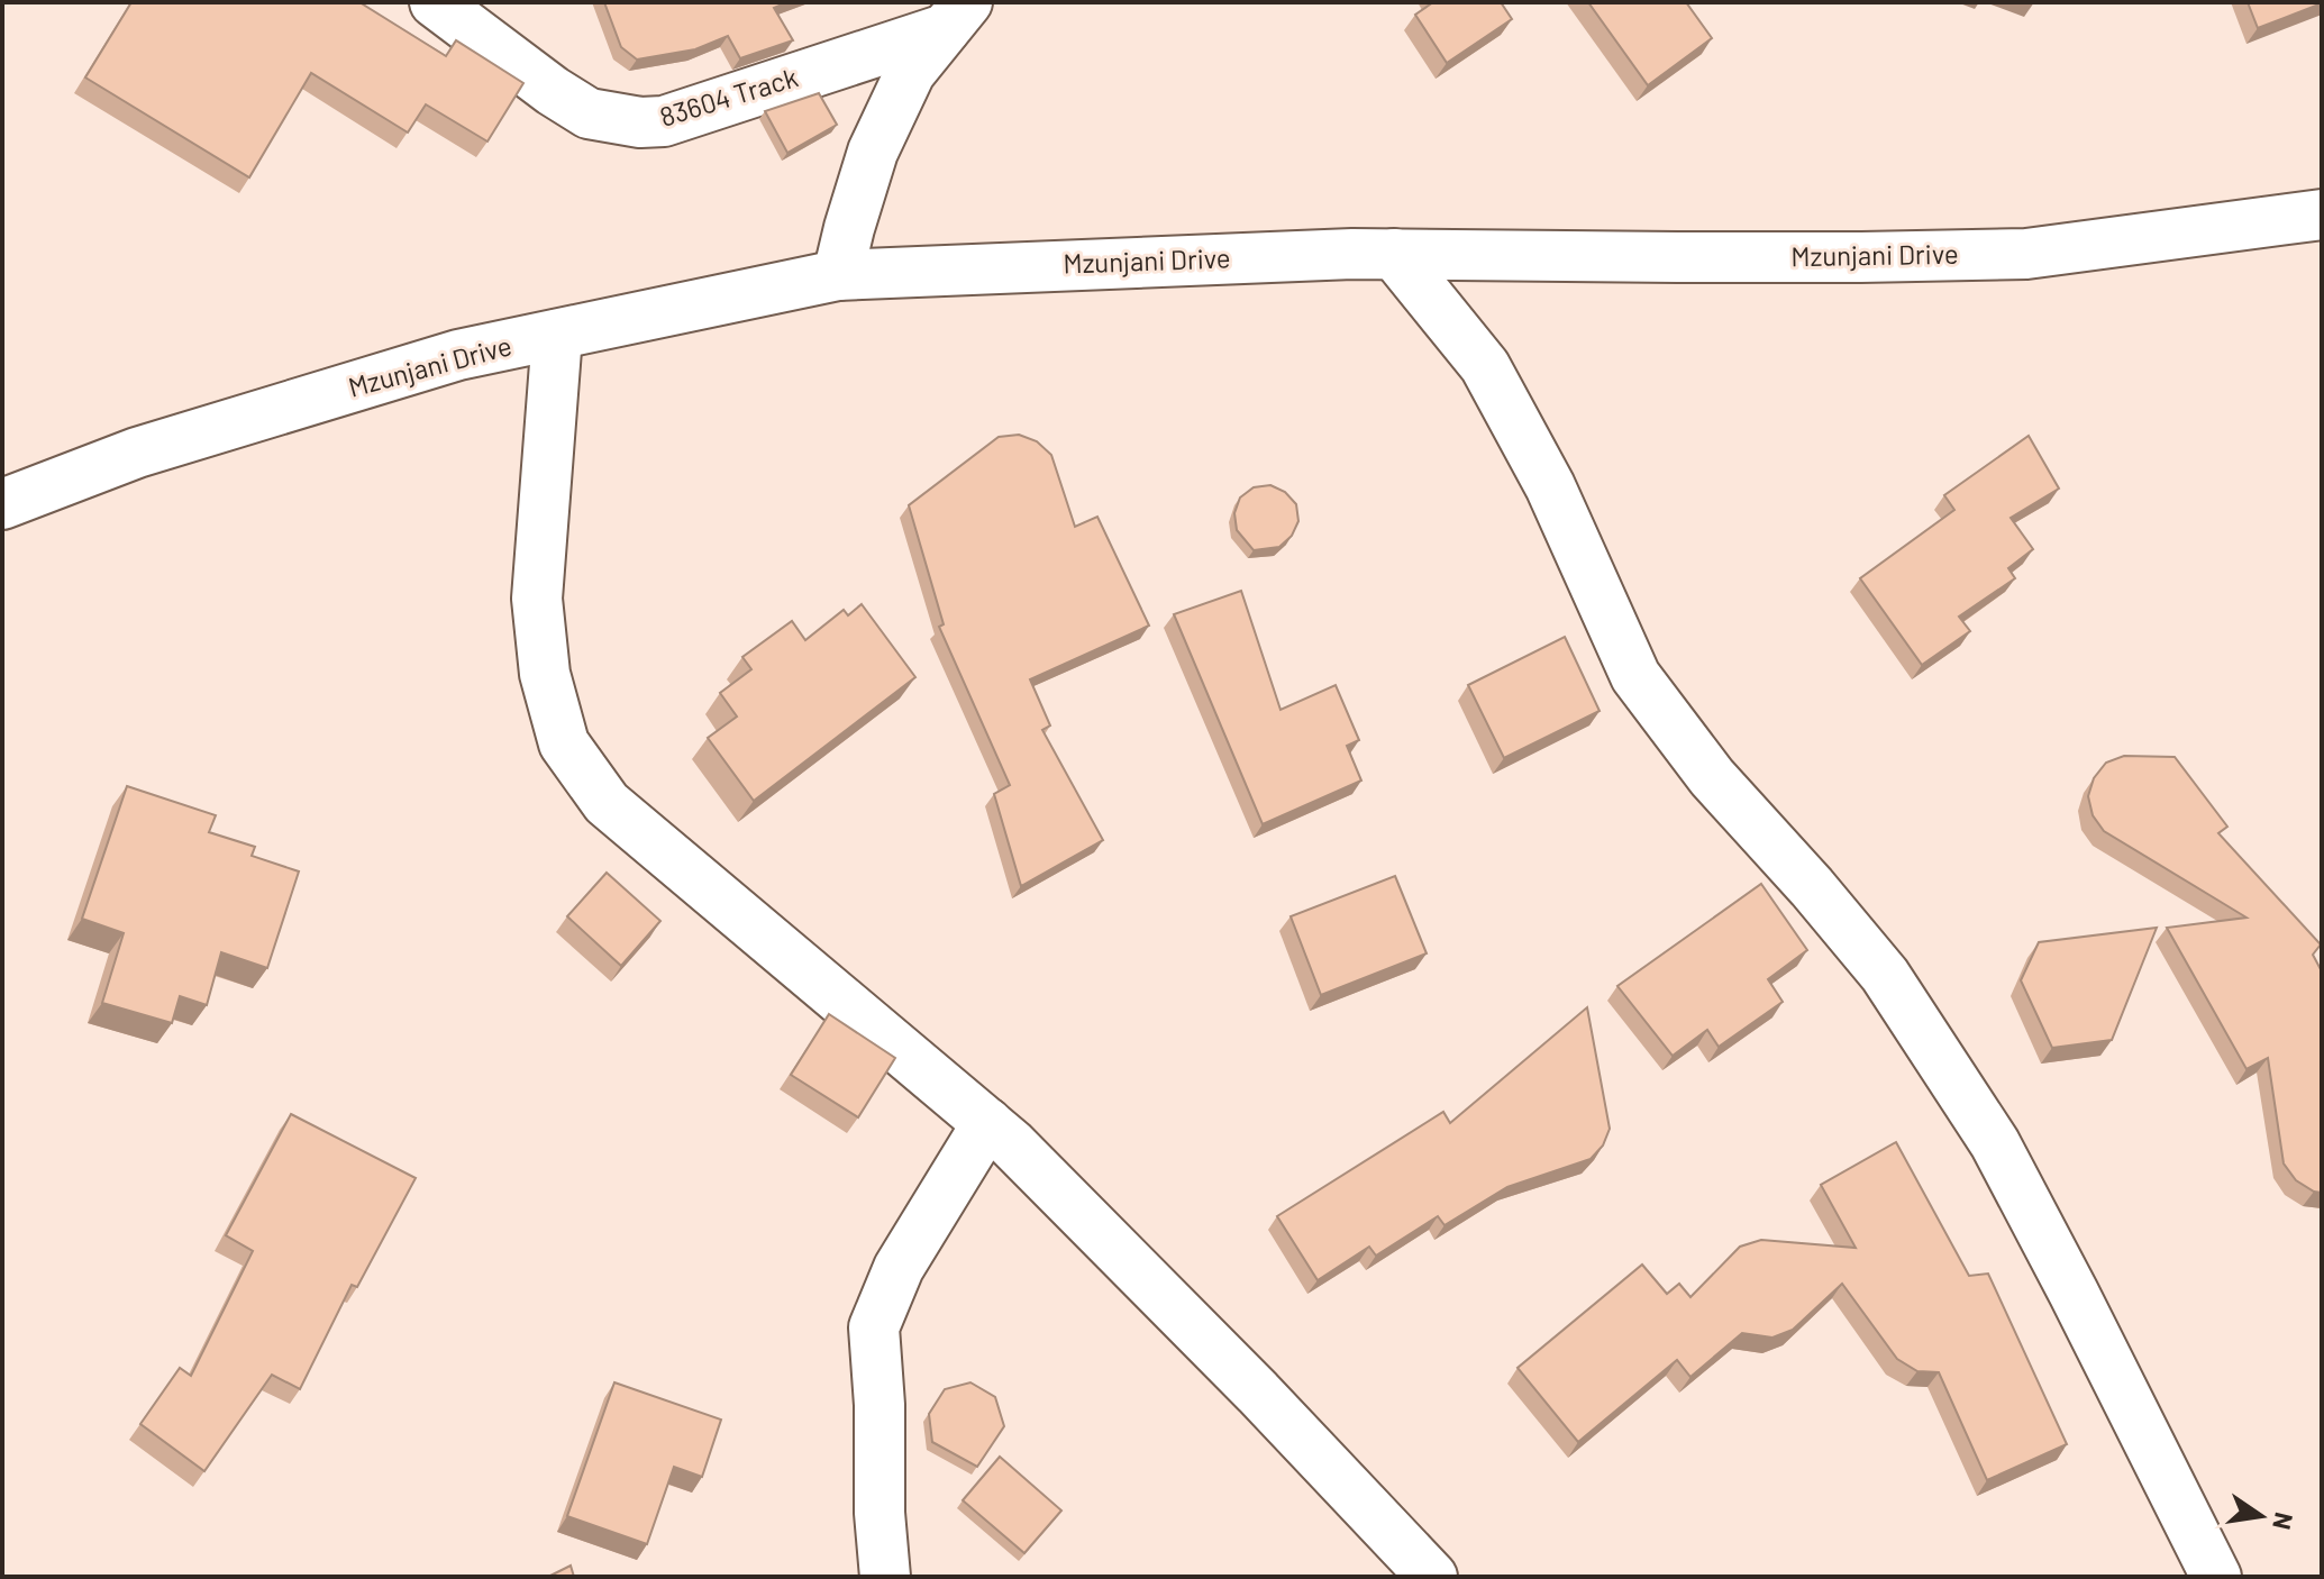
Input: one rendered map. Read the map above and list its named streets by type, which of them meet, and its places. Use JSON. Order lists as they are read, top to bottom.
{
  "streets": {
    "street": ["83604 Track", "Mzunjani Drive"]
  },
  "north": "right"
}
